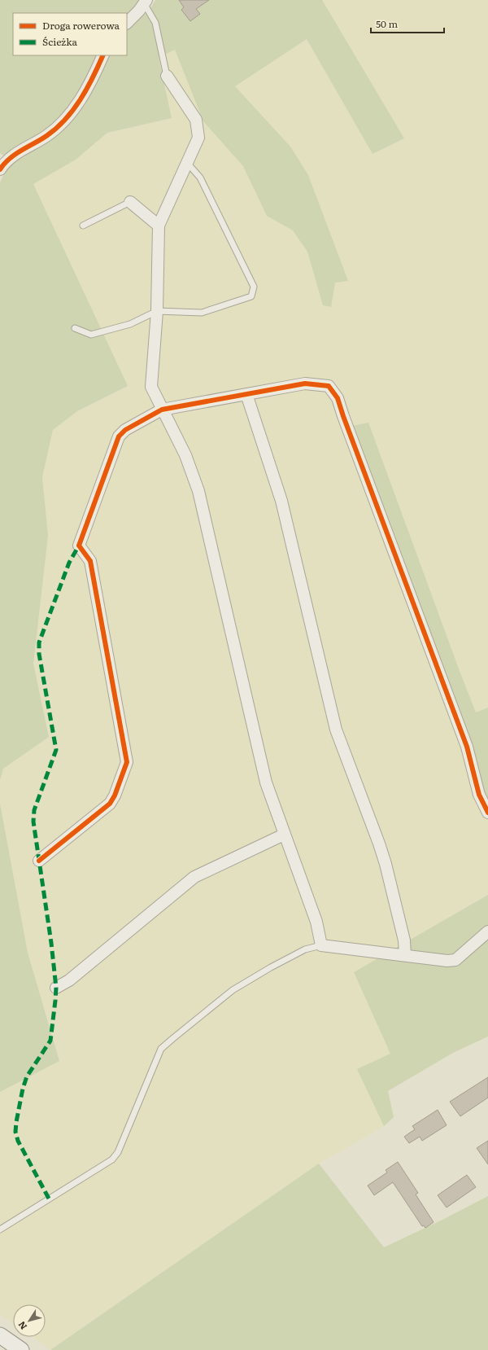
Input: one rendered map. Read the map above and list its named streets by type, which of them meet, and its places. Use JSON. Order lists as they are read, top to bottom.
{
  "legend": ["Droga rowerowa", "Ścieżka"],
  "scale_bar": "50 m",
  "north": "bottom left"
}
